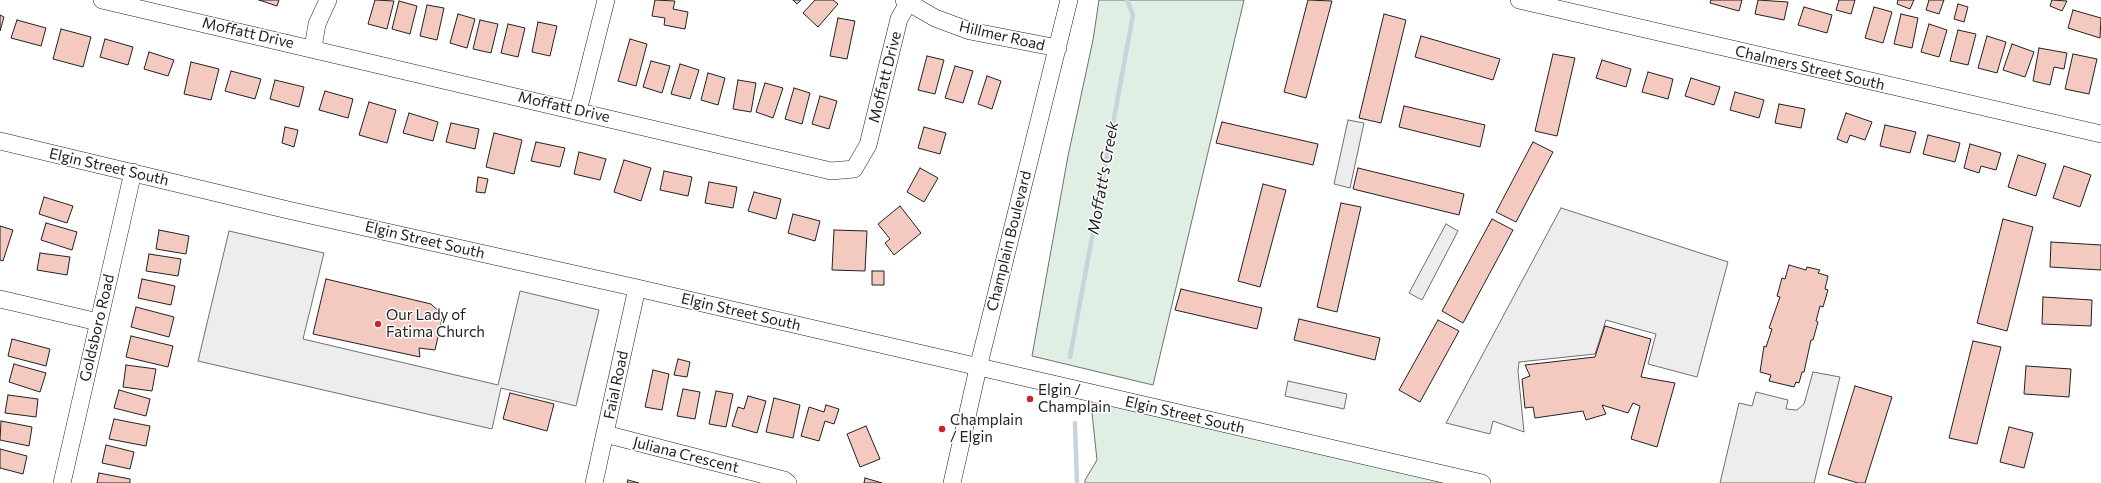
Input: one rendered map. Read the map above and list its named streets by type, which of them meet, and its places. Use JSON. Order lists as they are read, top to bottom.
{
  "streets": {
    "street": [
      "Moffatt Drive",
      "Hillmer Road",
      "Chalmers Street South",
      "Elgin Street South",
      "Champlain Boulevard",
      "Goldsboro Road",
      "Faial Road",
      "Juliana Crescent"
    ]
  },
  "crossings": [
    ["Moffatt Drive", "Hillmer Road"],
    ["Hillmer Road", "Champlain Boulevard"],
    ["Elgin Street South", "Champlain Boulevard"],
    ["Elgin Street South", "Goldsboro Road"],
    ["Elgin Street South", "Faial Road"],
    ["Faial Road", "Juliana Crescent"]
  ],
  "water": ["Moffatt's Creek"],
  "places": ["Our Lady of Fatima Church", "Elgin / Champlain", "Champlain / Elgin"]
}
